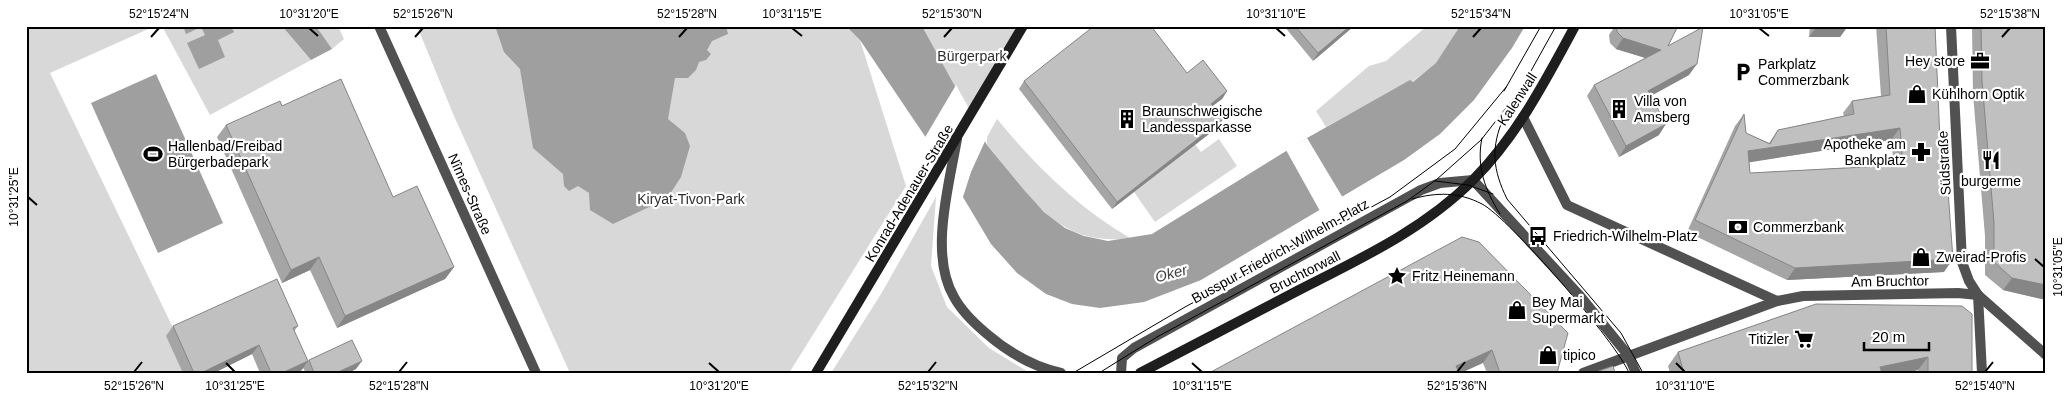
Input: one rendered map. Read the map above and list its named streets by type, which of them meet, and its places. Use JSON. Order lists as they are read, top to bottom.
{
  "streets": {
    "main road": ["Kalenwall", "Konrad-Adenauer-Straße", "Bruchtorwall"],
    "street": [
      "Südstraße",
      "Nîmes-Straße",
      "Busspur Friedrich-Wilhelm-Platz",
      "Am Bruchtor"
    ]
  },
  "crossings": [
    ["Kalenwall", "Busspur Friedrich-Wilhelm-Platz"],
    ["Kalenwall", "Bruchtorwall"],
    ["Südstraße", "Am Bruchtor"],
    ["Busspur Friedrich-Wilhelm-Platz", "Bruchtorwall"]
  ],
  "water": ["Oker"],
  "parks": ["Bürgerpark", "Kiryat-Tivon-Park"],
  "places": {
    "office": ["Hey store"],
    "parking": ["Parkplatz Commerzbank"],
    "shop": [
      "Kühlhorn Optik",
      "Zweirad-Profis",
      "Bey Mai Supermarkt",
      "tipico"
    ],
    "building": ["Villa von Amsberg", "Braunschweigische Landessparkasse"],
    "pharmacy": ["Apotheke am Bankplatz"],
    "sports": ["Hallenbad/Freibad Bürgerbadepark"],
    "restaurant": ["burgerme"],
    "bank": ["Commerzbank"],
    "bus stop": ["Friedrich-Wilhelm-Platz"],
    "place": ["Fritz Heinemann"],
    "supermarket": ["Titizler"]
  },
  "scale_bar": "20 m",
  "coordinates": [
    "52°15'24\"N",
    "10°31'20\"E",
    "52°15'26\"N",
    "52°15'28\"N",
    "10°31'15\"E",
    "52°15'30\"N",
    "10°31'10\"E",
    "52°15'34\"N",
    "10°31'05\"E",
    "52°15'38\"N",
    "10°31'25\"E",
    "52°15'32\"N",
    "52°15'36\"N",
    "52°15'40\"N"
  ]
}
